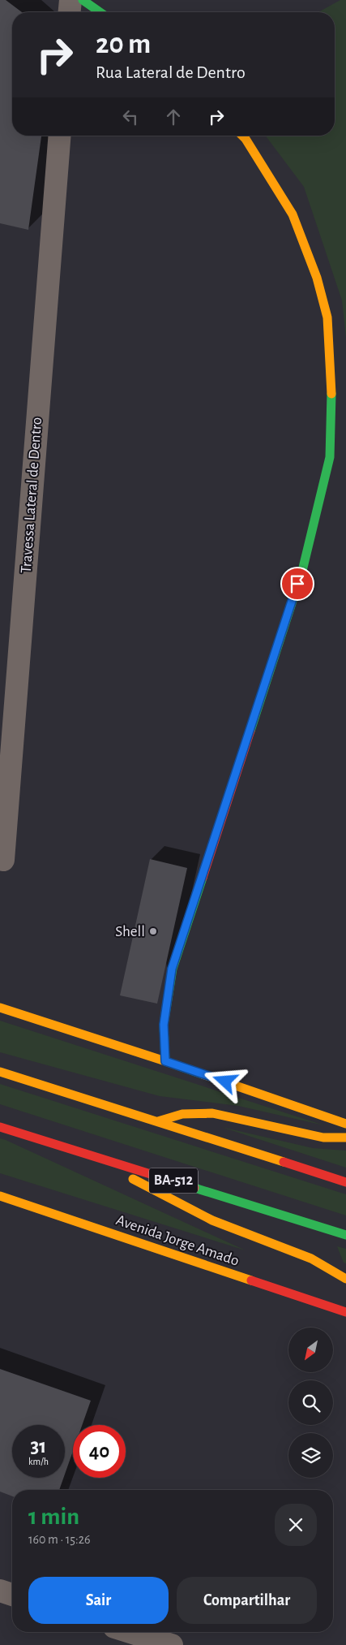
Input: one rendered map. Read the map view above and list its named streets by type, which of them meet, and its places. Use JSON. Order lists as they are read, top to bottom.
{
  "streets": {
    "main road": ["BA-512", "Avenida Jorge Amado"],
    "street": ["Travessa Lateral de Dentro"]
  },
  "places": ["Shell"],
  "north": "bottom left",
  "page": {
    "turn": ["20 m", "Rua Lateral de Dentro"],
    "speed": "31 km/h",
    "limit": "40",
    "heading": ["1 min", "160 m · 15:26"],
    "buttons": ["Sair", "Compartilhar"]
  }
}
